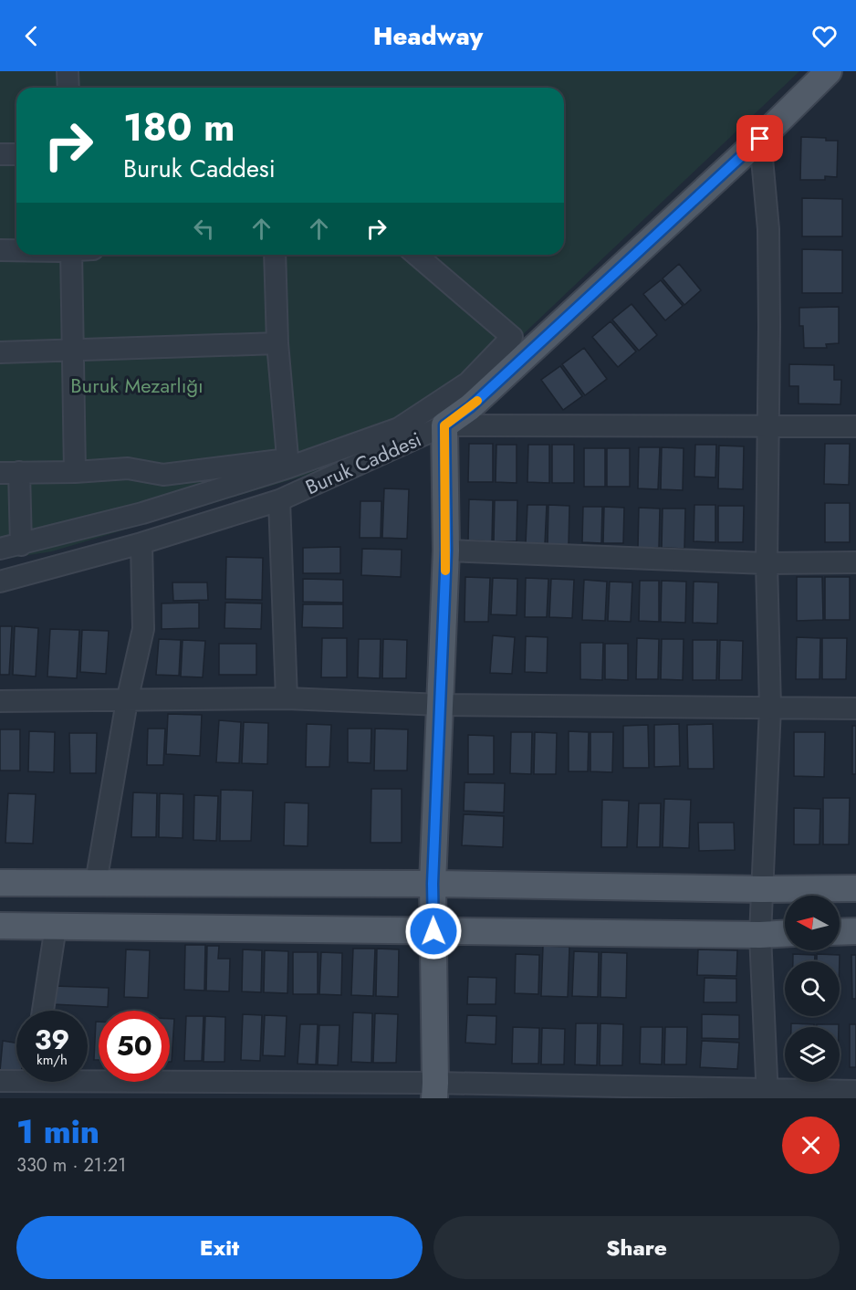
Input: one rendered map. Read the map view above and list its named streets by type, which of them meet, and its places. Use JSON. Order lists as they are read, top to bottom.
{
  "streets": {
    "main road": ["Buruk Caddesi"]
  },
  "parks": ["Buruk Mezarlığı"],
  "north": "left",
  "page": {
    "header": "Headway",
    "turn": ["180 m", "Buruk Caddesi"],
    "speed": "39 km/h",
    "limit": "50",
    "heading": ["1 min", "330 m · 21:21"],
    "buttons": ["Exit", "Share"]
  }
}
